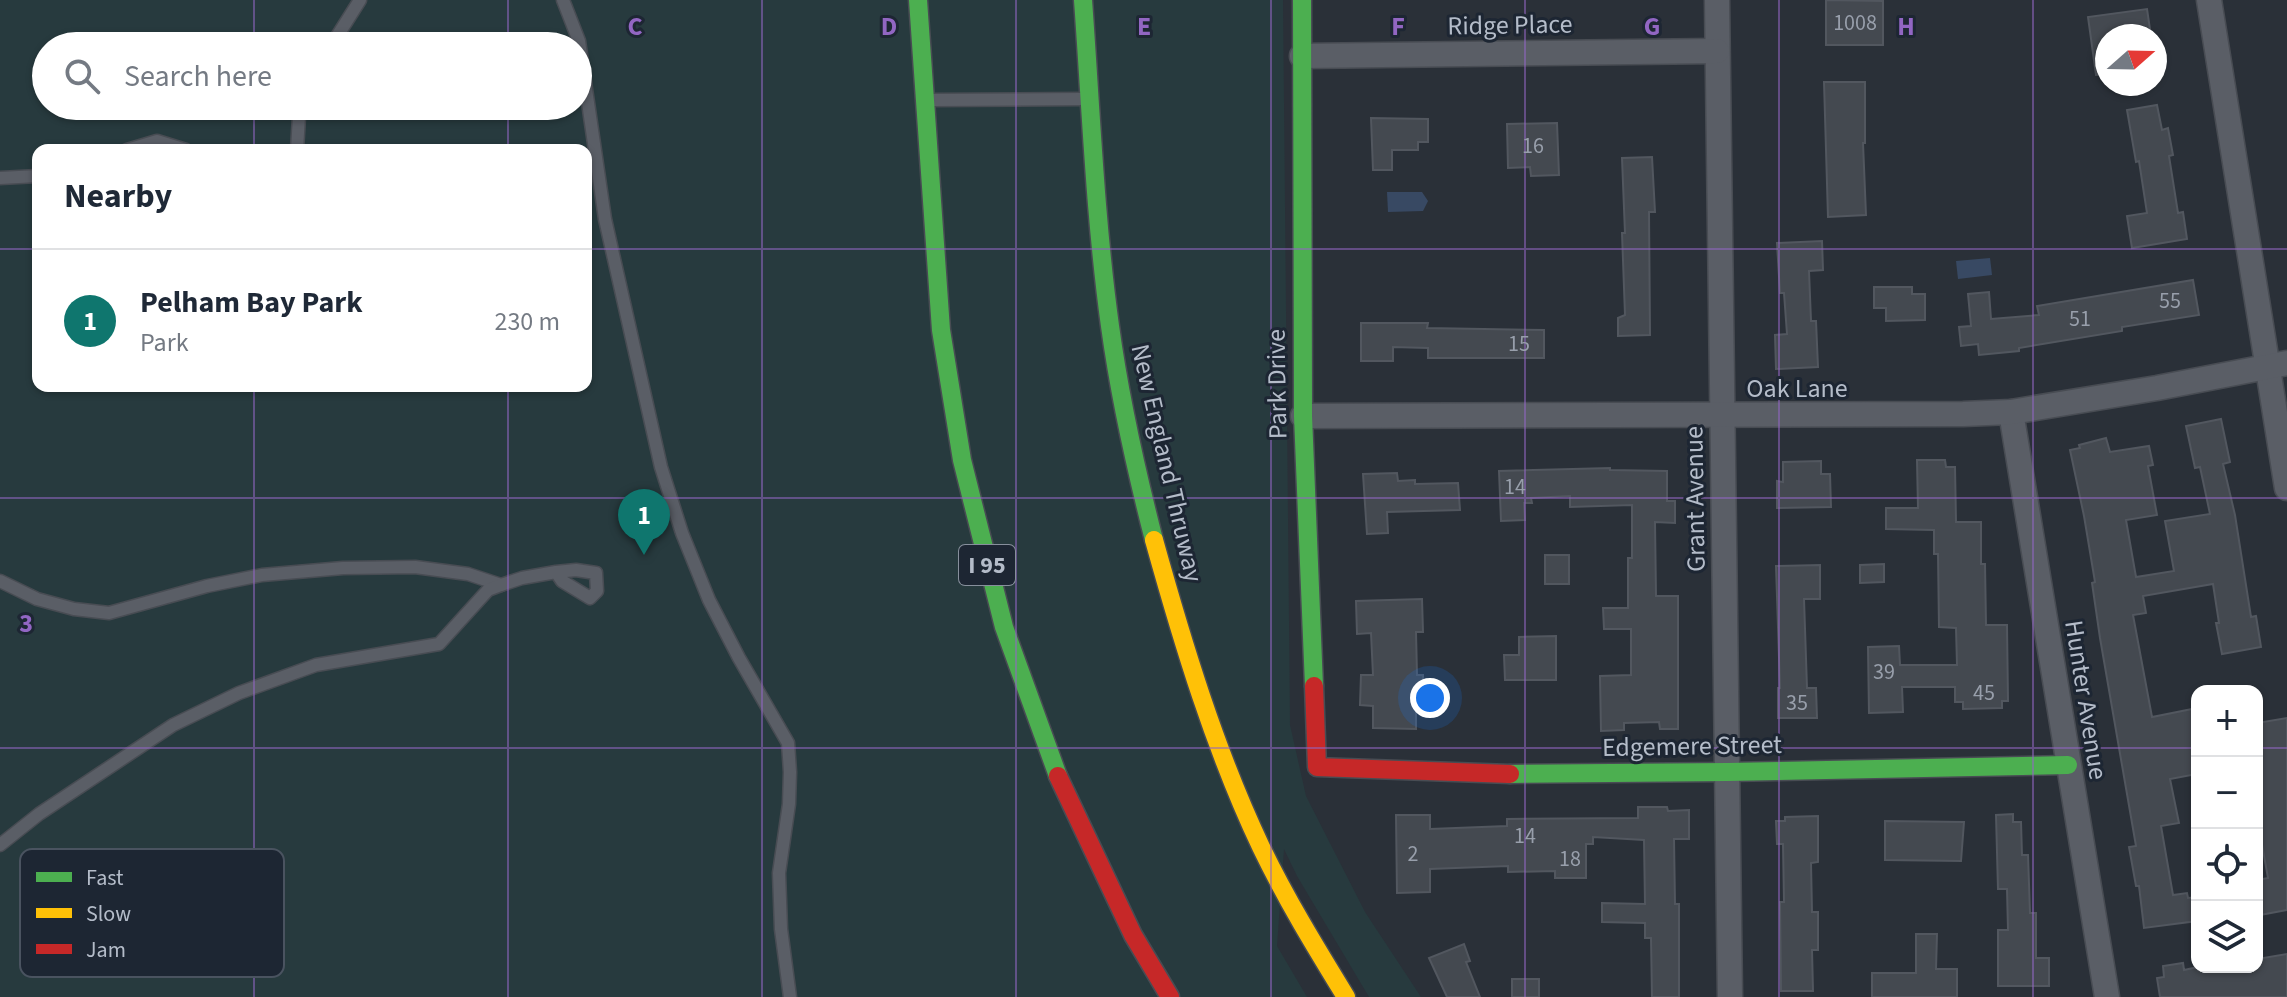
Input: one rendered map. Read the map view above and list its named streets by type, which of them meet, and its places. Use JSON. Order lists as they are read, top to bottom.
{
  "streets": {
    "main road": [
      "Park Drive",
      "New England Thruway",
      "I 95",
      "Edgemere Street"
    ],
    "street": [
      "Ridge Place",
      "Oak Lane",
      "Grant Avenue",
      "Hunter Avenue"
    ]
  },
  "crossings": [
    ["Ridge Place", "Park Drive"],
    ["Ridge Place", "Grant Avenue"],
    ["Park Drive", "Oak Lane"],
    ["Park Drive", "Edgemere Street"],
    ["Oak Lane", "Grant Avenue"],
    ["Oak Lane", "Hunter Avenue"],
    ["Grant Avenue", "Edgemere Street"],
    ["Hunter Avenue", "Edgemere Street"]
  ],
  "house_numbers": [
    "1008",
    "16",
    "55",
    "51",
    "15",
    "14",
    "39",
    "45",
    "35",
    "14",
    "2",
    "18"
  ],
  "legend": ["Fast", "Slow", "Jam"],
  "north": "right",
  "page": {
    "search": "Search here",
    "heading": "Nearby",
    "list": [
      {
        "mark": "1",
        "name": "Pelham Bay Park",
        "note": "Park",
        "value": "230 m"
      }
    ],
    "pins": "1",
    "map_buttons": ["+", "−"]
  },
  "grid": {
    "columns": [
      "C",
      "D",
      "E",
      "F",
      "G",
      "H"
    ],
    "rows": ["3"]
  }
}
